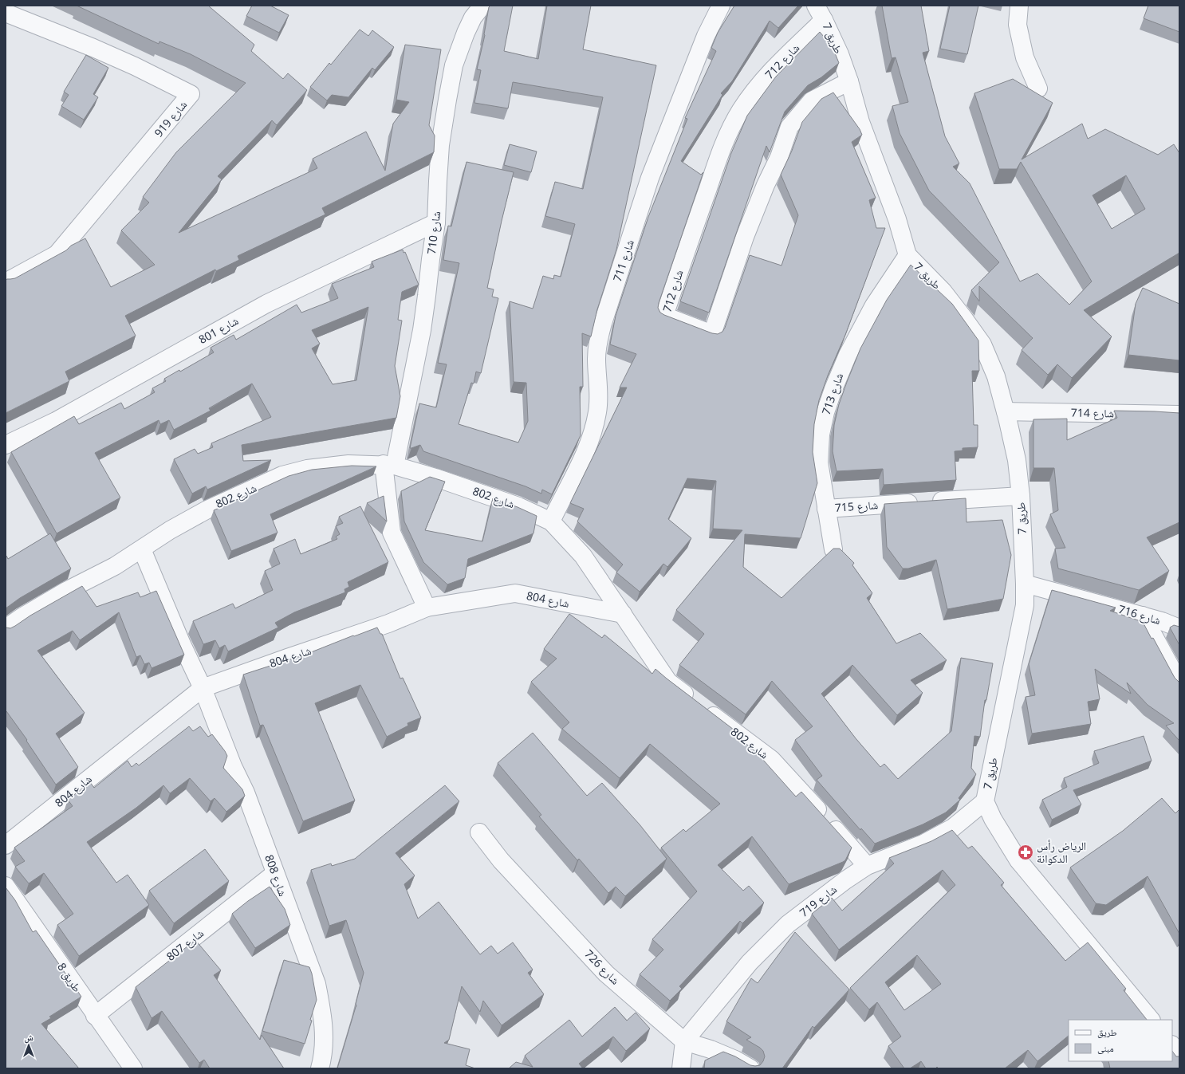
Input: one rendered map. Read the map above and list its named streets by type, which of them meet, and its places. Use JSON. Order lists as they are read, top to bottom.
{
  "streets": {
    "street": [
      "7 طريق",
      "شارع 712",
      "شارع 919",
      "شارع 710",
      "شارع 711",
      "شارع 801",
      "شارع 713",
      "شارع 714",
      "شارع 802",
      "شارع 715",
      "شارع 804",
      "شارع 716",
      "شارع 808",
      "شارع 719",
      "شارع 807",
      "شارع 726",
      "طريق 8"
    ]
  },
  "crossings": [
    ["7 طريق", "شارع 712"],
    ["7 طريق", "شارع 713"],
    ["7 طريق", "شارع 714"],
    ["7 طريق", "شارع 715"],
    ["7 طريق", "شارع 716"],
    ["7 طريق", "شارع 719"],
    ["شارع 710", "شارع 801"],
    ["شارع 710", "شارع 802"],
    ["شارع 710", "شارع 804"],
    ["شارع 711", "شارع 802"],
    ["شارع 713", "شارع 715"],
    ["شارع 802", "شارع 804"],
    ["شارع 802", "شارع 808"],
    ["شارع 802", "شارع 719"],
    ["شارع 804", "شارع 808"],
    ["شارع 808", "شارع 807"],
    ["شارع 719", "شارع 726"],
    ["شارع 807", "طريق 8"]
  ],
  "places": {
    "pharmacy": ["الرياض رأس الدكوانة"]
  },
  "legend": ["طريق", "مبنى"],
  "north": "top"
}
